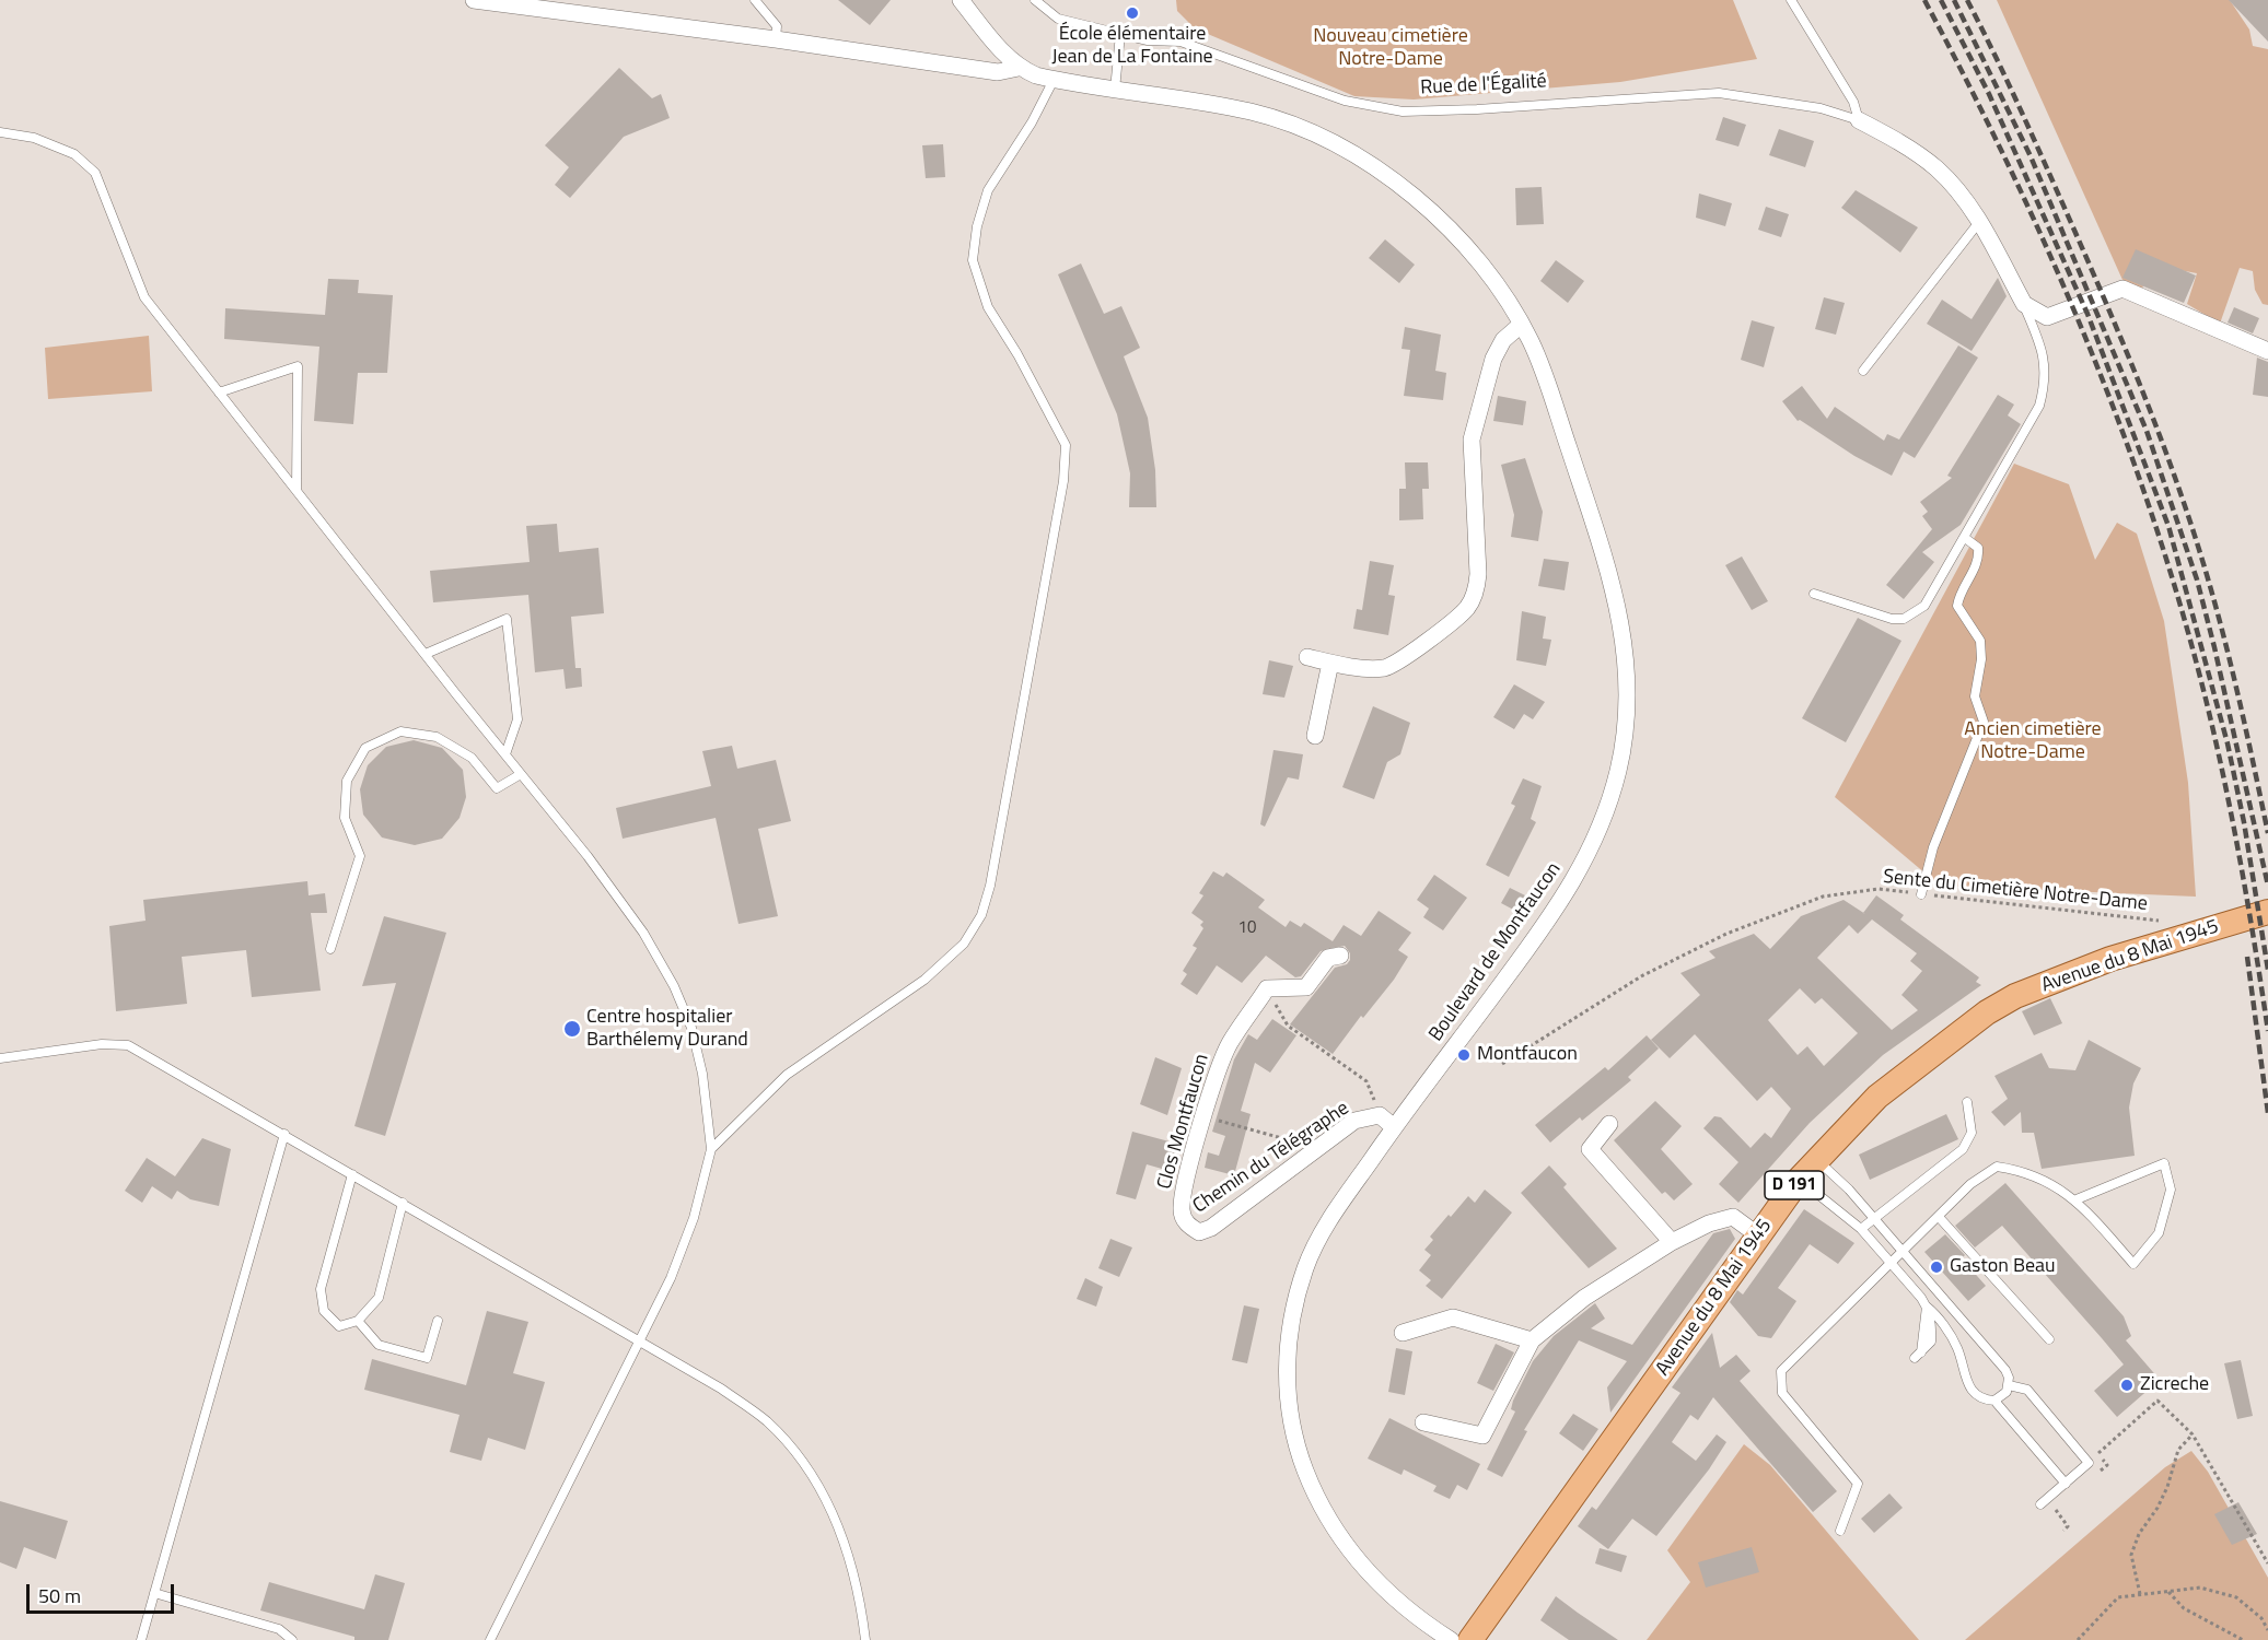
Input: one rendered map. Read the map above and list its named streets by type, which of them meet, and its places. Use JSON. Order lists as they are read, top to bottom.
{
  "streets": {
    "main road": ["Avenue du 8 Mai 1945", "D 191"],
    "street": [
      "Rue de l'Égalité",
      "Boulevard de Montfaucon",
      "Clos Montfaucon",
      "Chemin du Télégraphe"
    ],
    "path": ["Sente du Cimetière Notre-Dame"]
  },
  "crossings": [
    ["Boulevard de Montfaucon", "Chemin du Télégraphe"],
    ["Clos Montfaucon", "Chemin du Télégraphe"]
  ],
  "parks": ["Nouveau cimetière Notre-Dame", "Ancien cimetière Notre-Dame"],
  "places": [
    "École élémentaire Jean de La Fontaine",
    "Centre hospitalier Barthélemy Durand",
    "Montfaucon",
    "Gaston Beau",
    "Zicreche"
  ],
  "house_numbers": ["10"],
  "scale_bar": "50 m"
}
